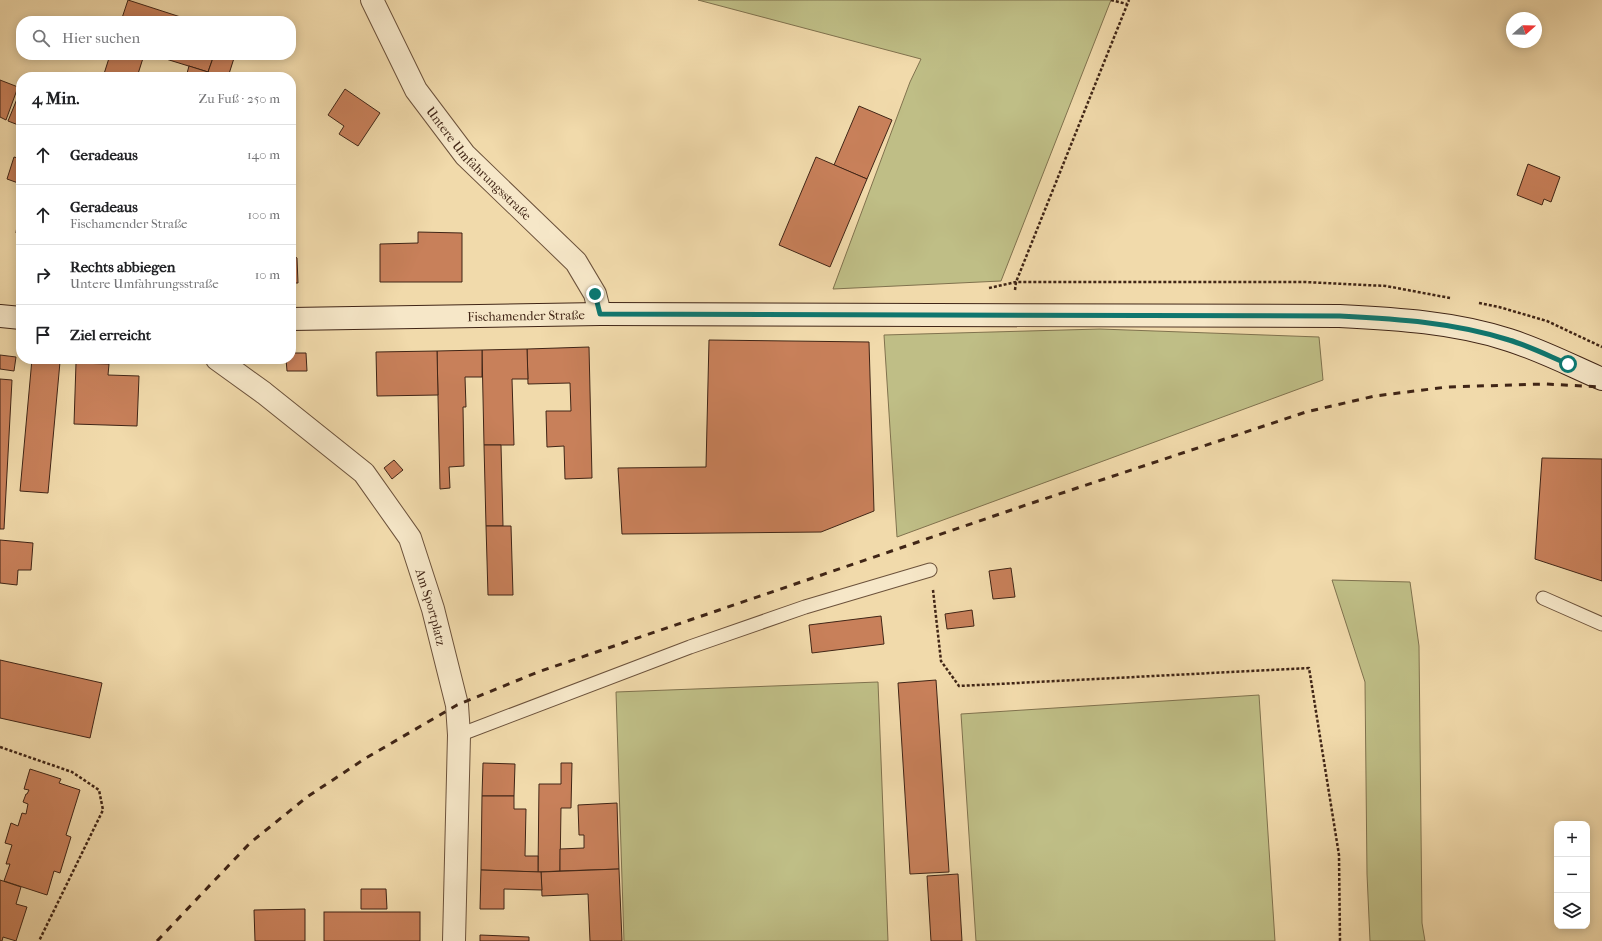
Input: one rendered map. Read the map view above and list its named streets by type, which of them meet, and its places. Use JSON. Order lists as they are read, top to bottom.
{
  "streets": {
    "main road": ["Untere Umfahrungsstraße", "Fischamender Straße", "Am Sportplatz"]
  },
  "crossings": [
    ["Untere Umfahrungsstraße", "Fischamender Straße"]
  ],
  "north": "right",
  "page": {
    "search": "Hier suchen",
    "heading": ["4 Min.", "Zu Fuß · 250 m"],
    "list": [
      ["Geradeaus", "140 m"],
      ["Geradeaus", "Fischamender Straße", "100 m"],
      ["Rechts abbiegen", "Untere Umfahrungsstraße", "10 m"],
      "Ziel erreicht"
    ],
    "map_buttons": ["+", "−"]
  }
}
